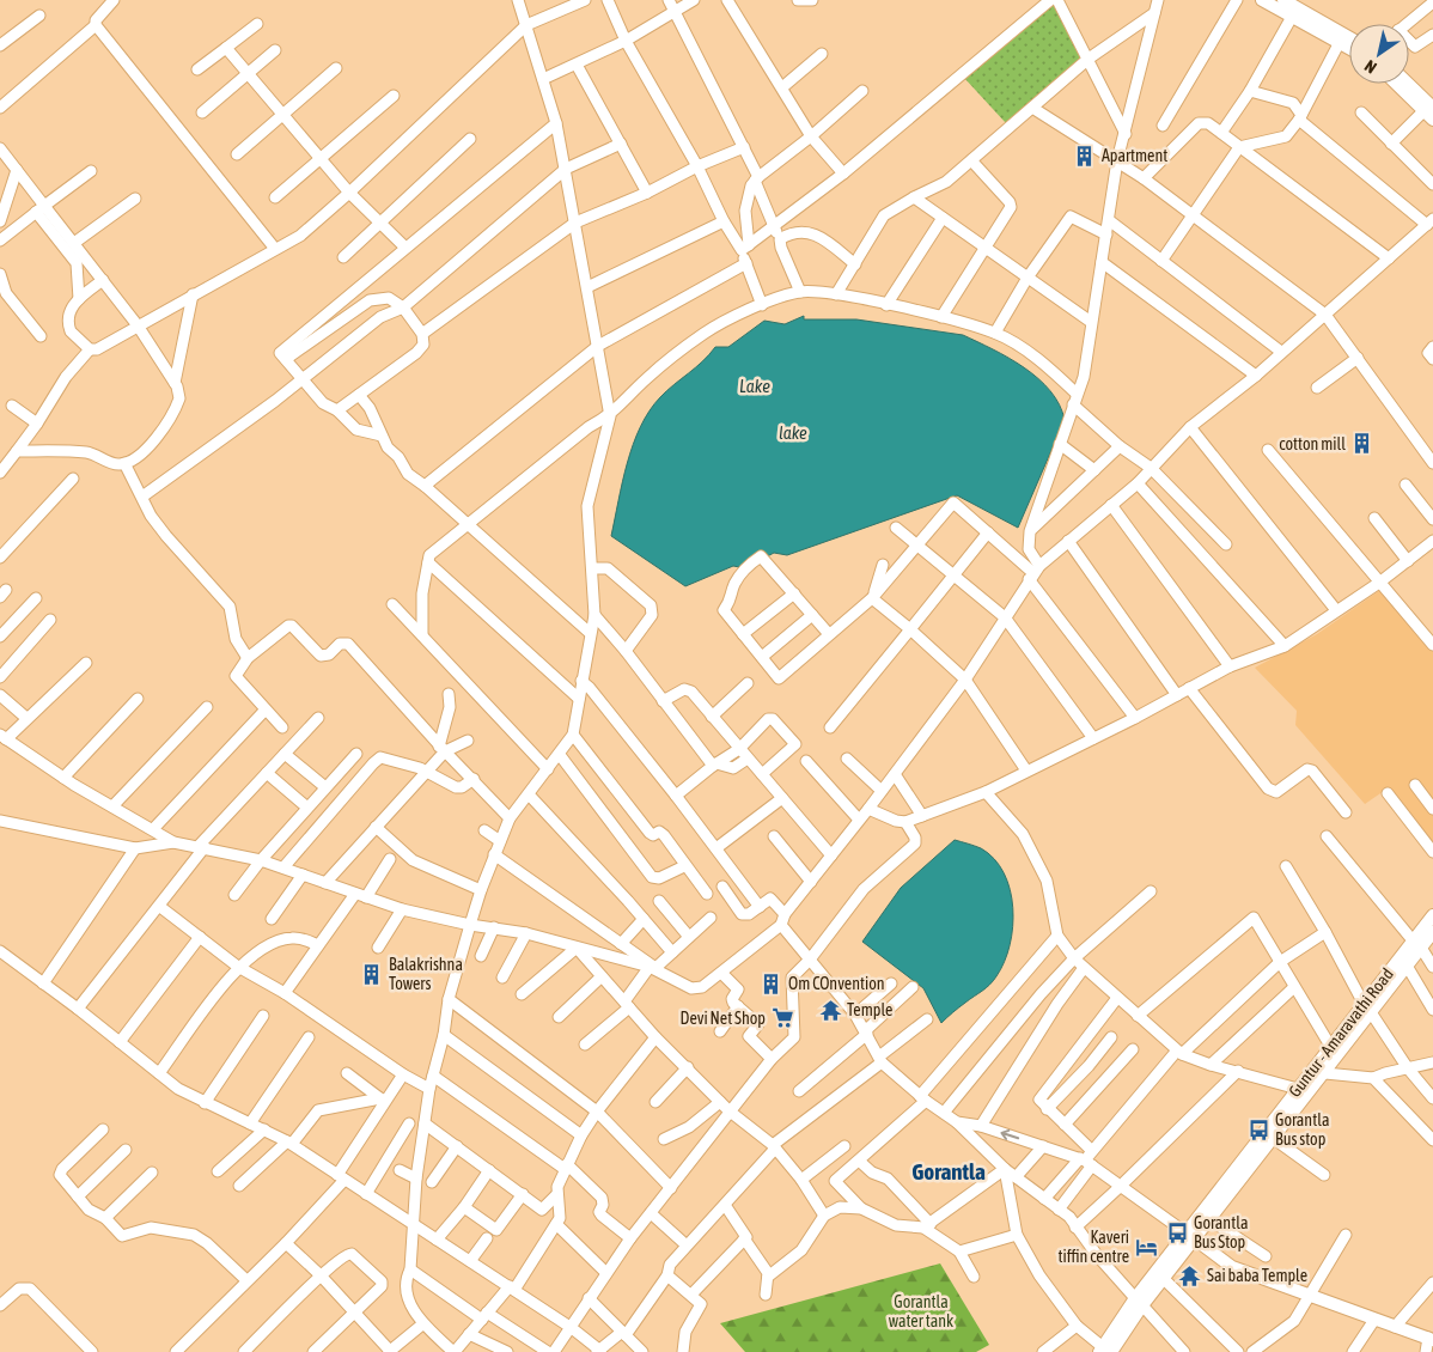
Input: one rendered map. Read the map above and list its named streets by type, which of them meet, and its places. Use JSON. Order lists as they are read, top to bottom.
{
  "streets": {
    "main road": ["Guntur - Amaravathi Road"]
  },
  "districts": ["Gorantla"],
  "water": ["Lake", "lake"],
  "parks": ["Gorantla water tank"],
  "places": {
    "building": [
      "Apartment",
      "cotton mill",
      "Balakrishna Towers",
      "Om COnvention"
    ],
    "temple": ["Temple", "Sai baba Temple"],
    "supermarket": ["Devi Net Shop"],
    "bus stop": ["Gorantla Bus stop", "Gorantla Bus Stop"],
    "hotel": ["Kaveri tiffin centre"]
  },
  "north": "bottom left"
}
